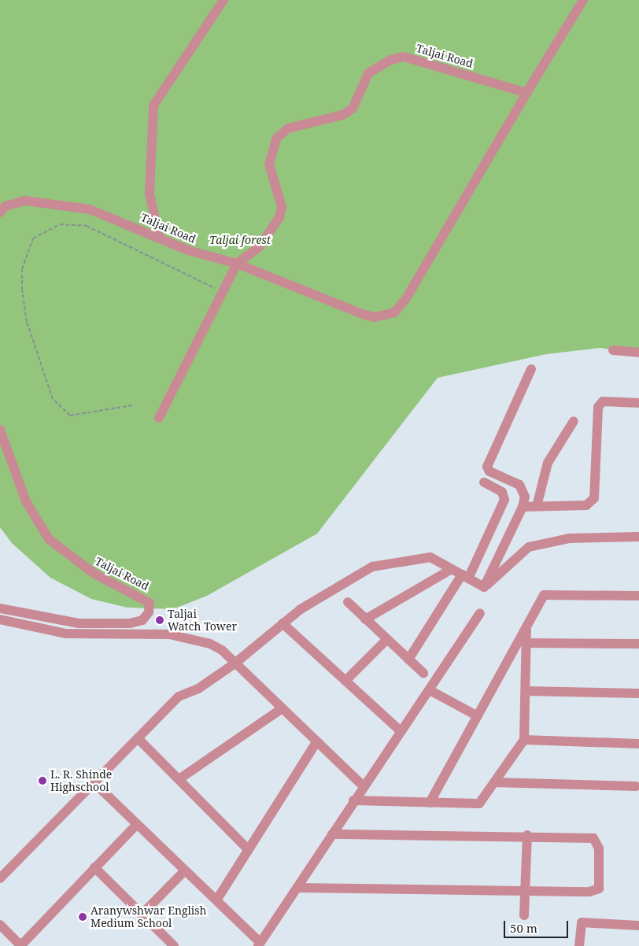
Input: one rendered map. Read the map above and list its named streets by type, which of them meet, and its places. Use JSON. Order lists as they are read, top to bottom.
{
  "streets": {
    "street": ["Taljai Road"]
  },
  "parks": ["Taljai forest"],
  "places": ["Taljai Watch Tower", "L. R. Shinde Highschool", "Aranywshwar English Medium School"],
  "scale_bar": "50 m"
}
